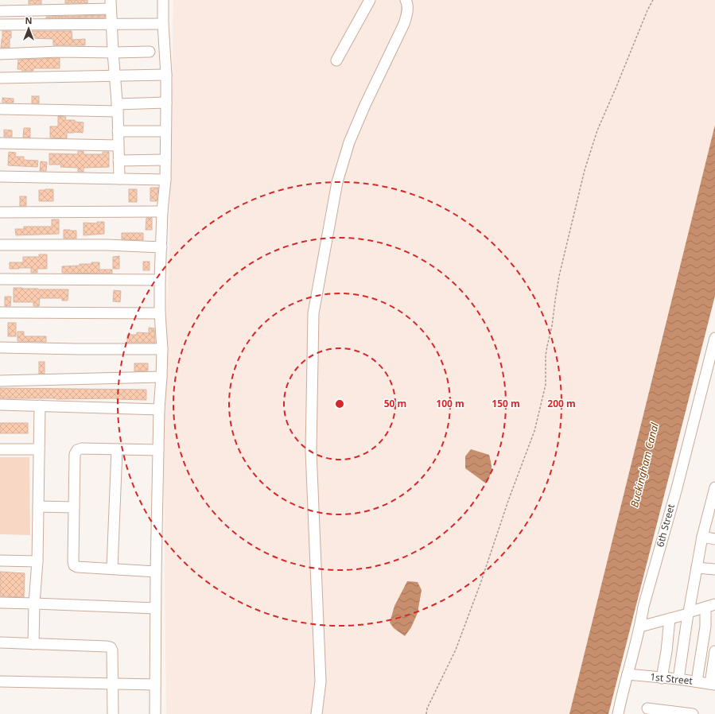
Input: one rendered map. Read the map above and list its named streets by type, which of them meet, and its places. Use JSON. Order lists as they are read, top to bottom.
{
  "streets": {
    "street": ["6th Street", "1st Street"]
  },
  "crossings": [
    ["6th Street", "1st Street"]
  ],
  "water": ["Buckingham Canal"],
  "north": "top",
  "rings": [
    "50 m",
    "100 m",
    "150 m",
    "200 m"
  ]
}
